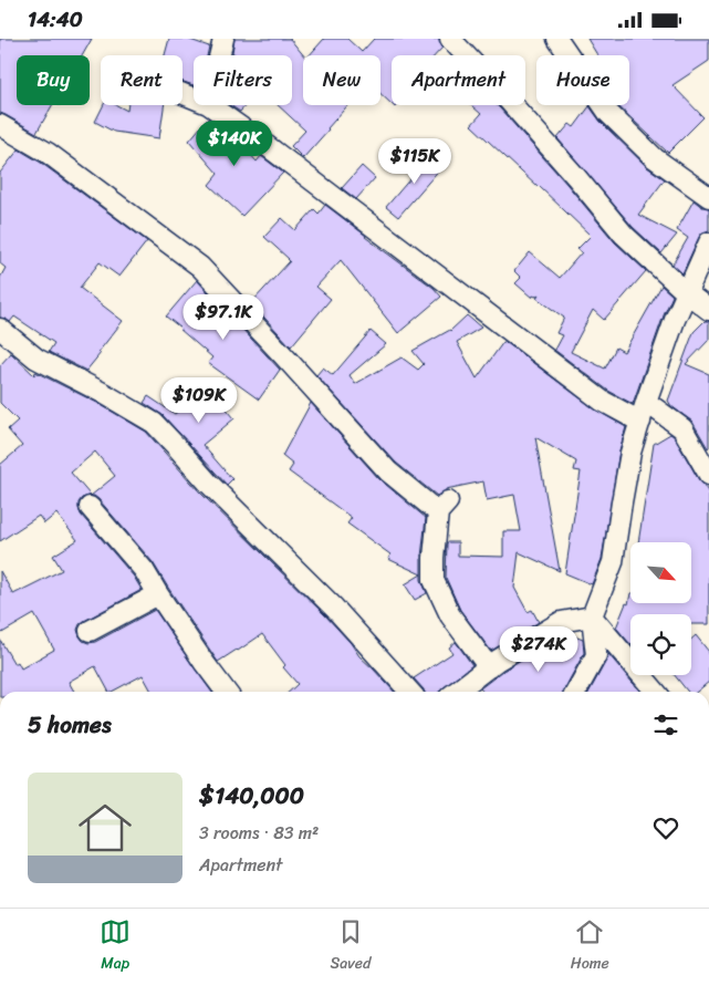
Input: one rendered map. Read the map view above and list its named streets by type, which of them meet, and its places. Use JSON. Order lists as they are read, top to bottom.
{
  "north": "bottom right",
  "page": {
    "status": "14:40",
    "chip": [
      "Buy",
      "Rent",
      "Filters",
      "New",
      "Apartment",
      "House"
    ],
    "price": [
      "$140K",
      "$115K",
      "$97.1K",
      "$109K",
      "$274K"
    ],
    "heading": "5 homes",
    "list": [
      {
        "name": "$140,000",
        "note": "3 rooms · 83 m² · Apartment"
      }
    ],
    "tabs": ["Map", "Saved", "Home"]
  }
}
